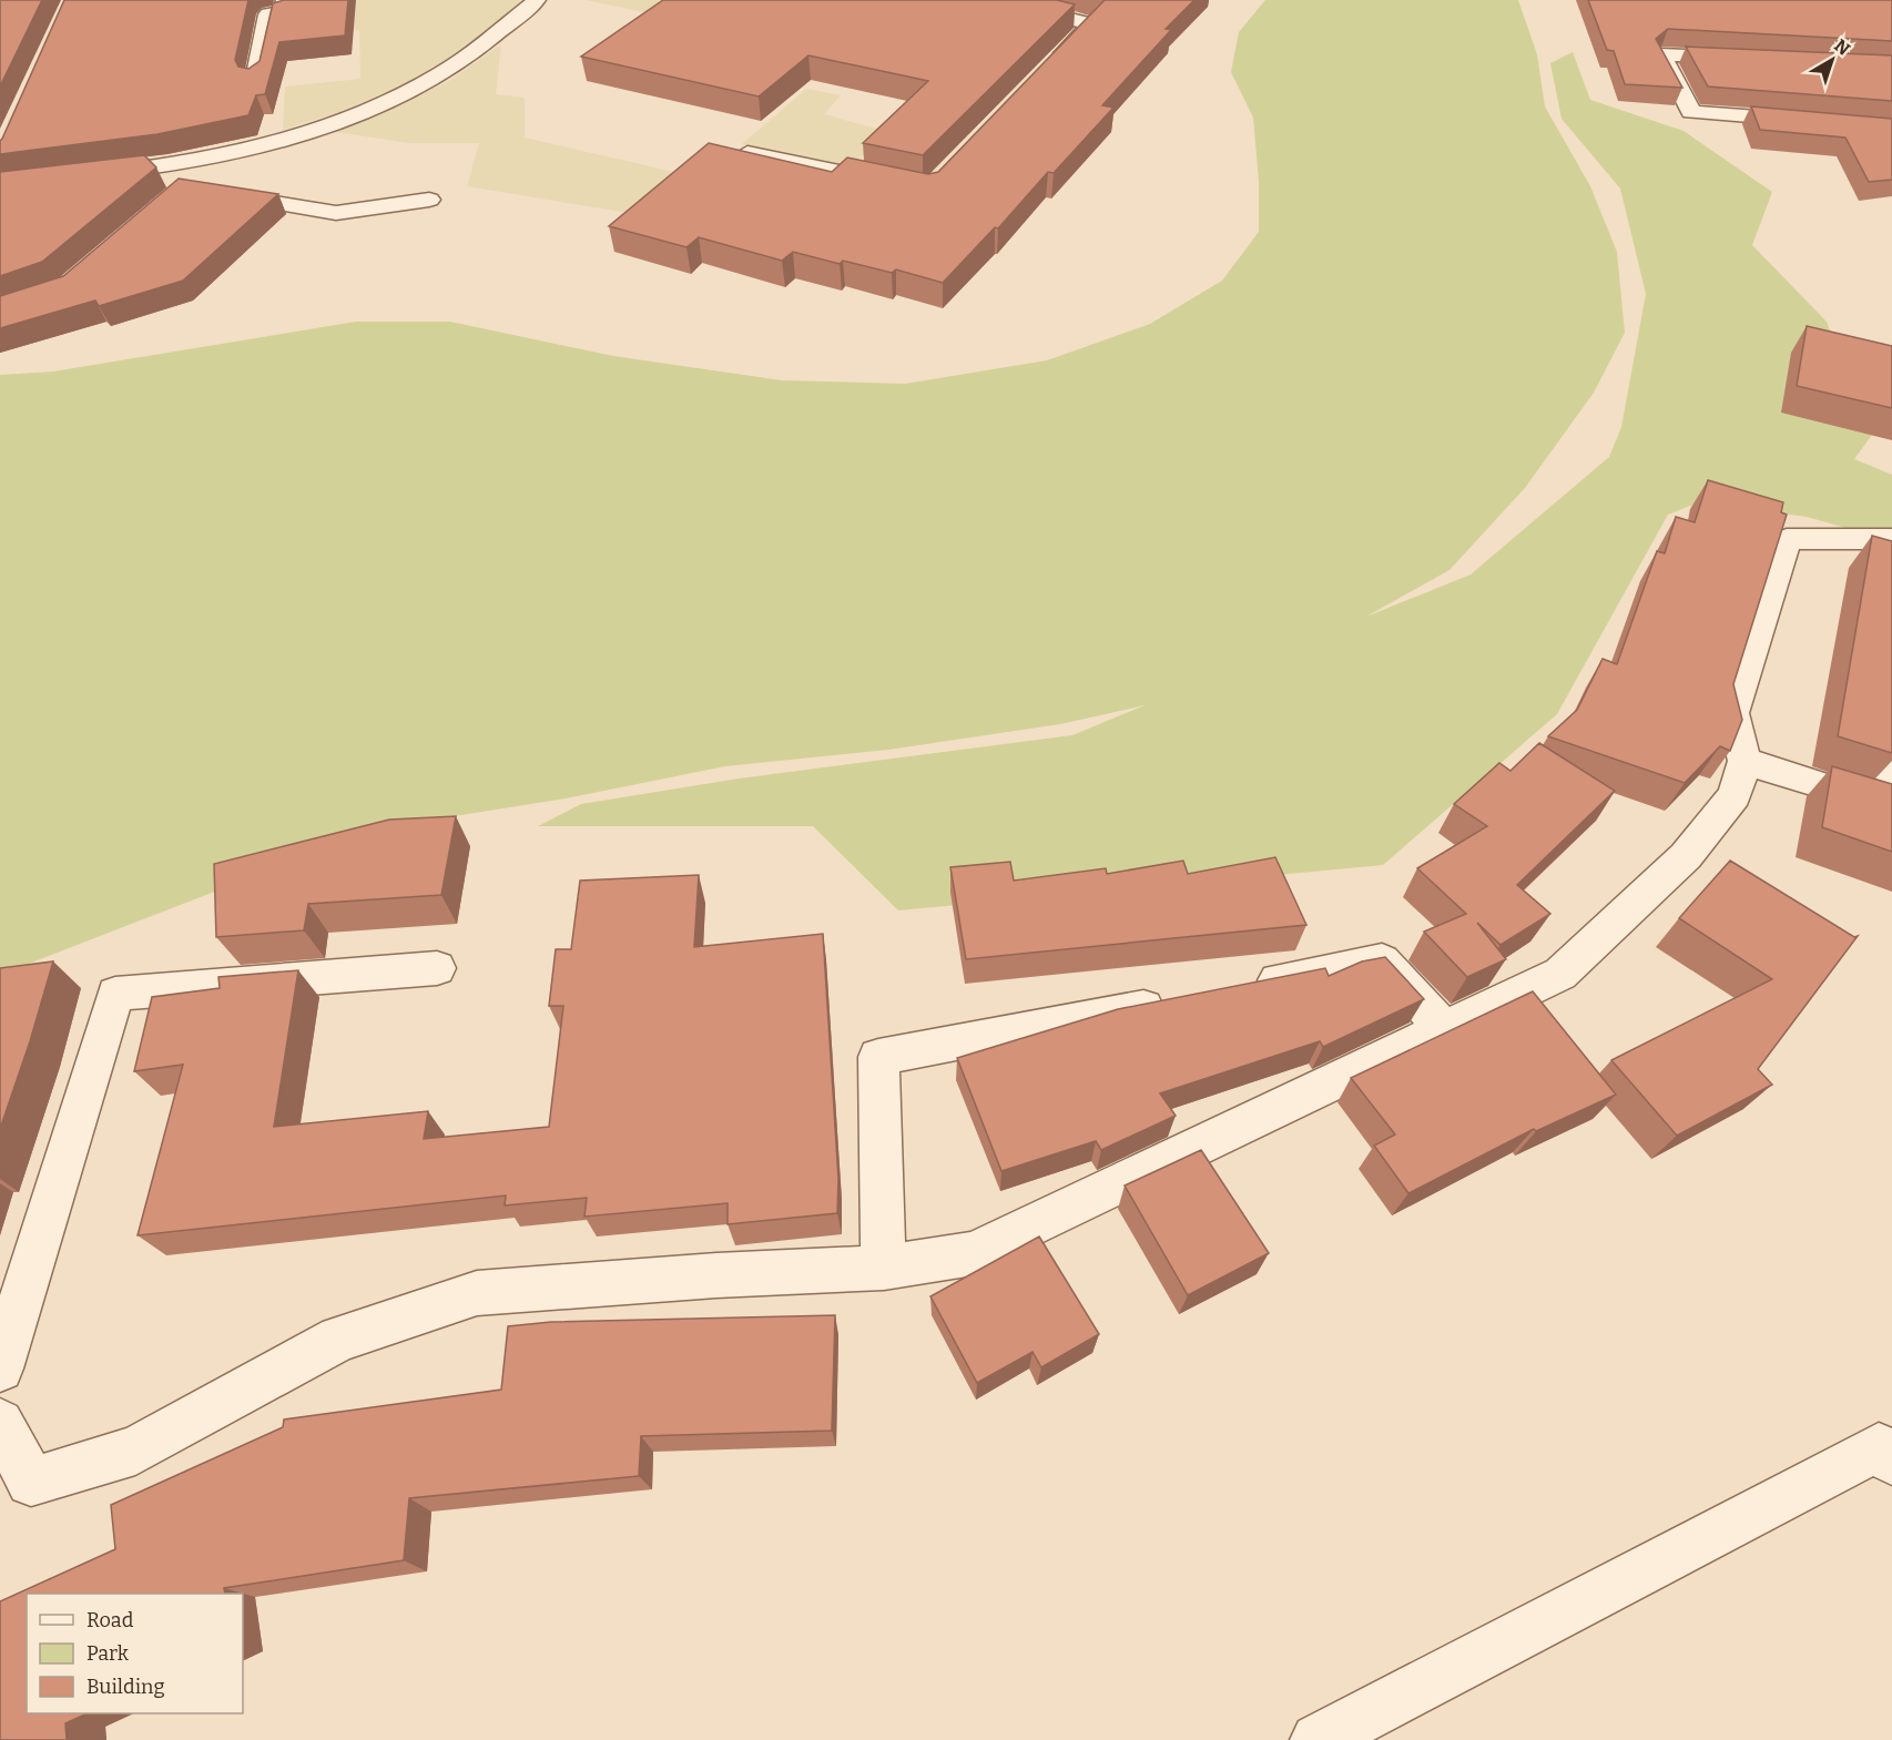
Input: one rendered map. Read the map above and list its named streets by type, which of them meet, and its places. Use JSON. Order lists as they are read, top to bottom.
{
  "legend": ["Road", "Park", "Building"],
  "north": "top right"
}
